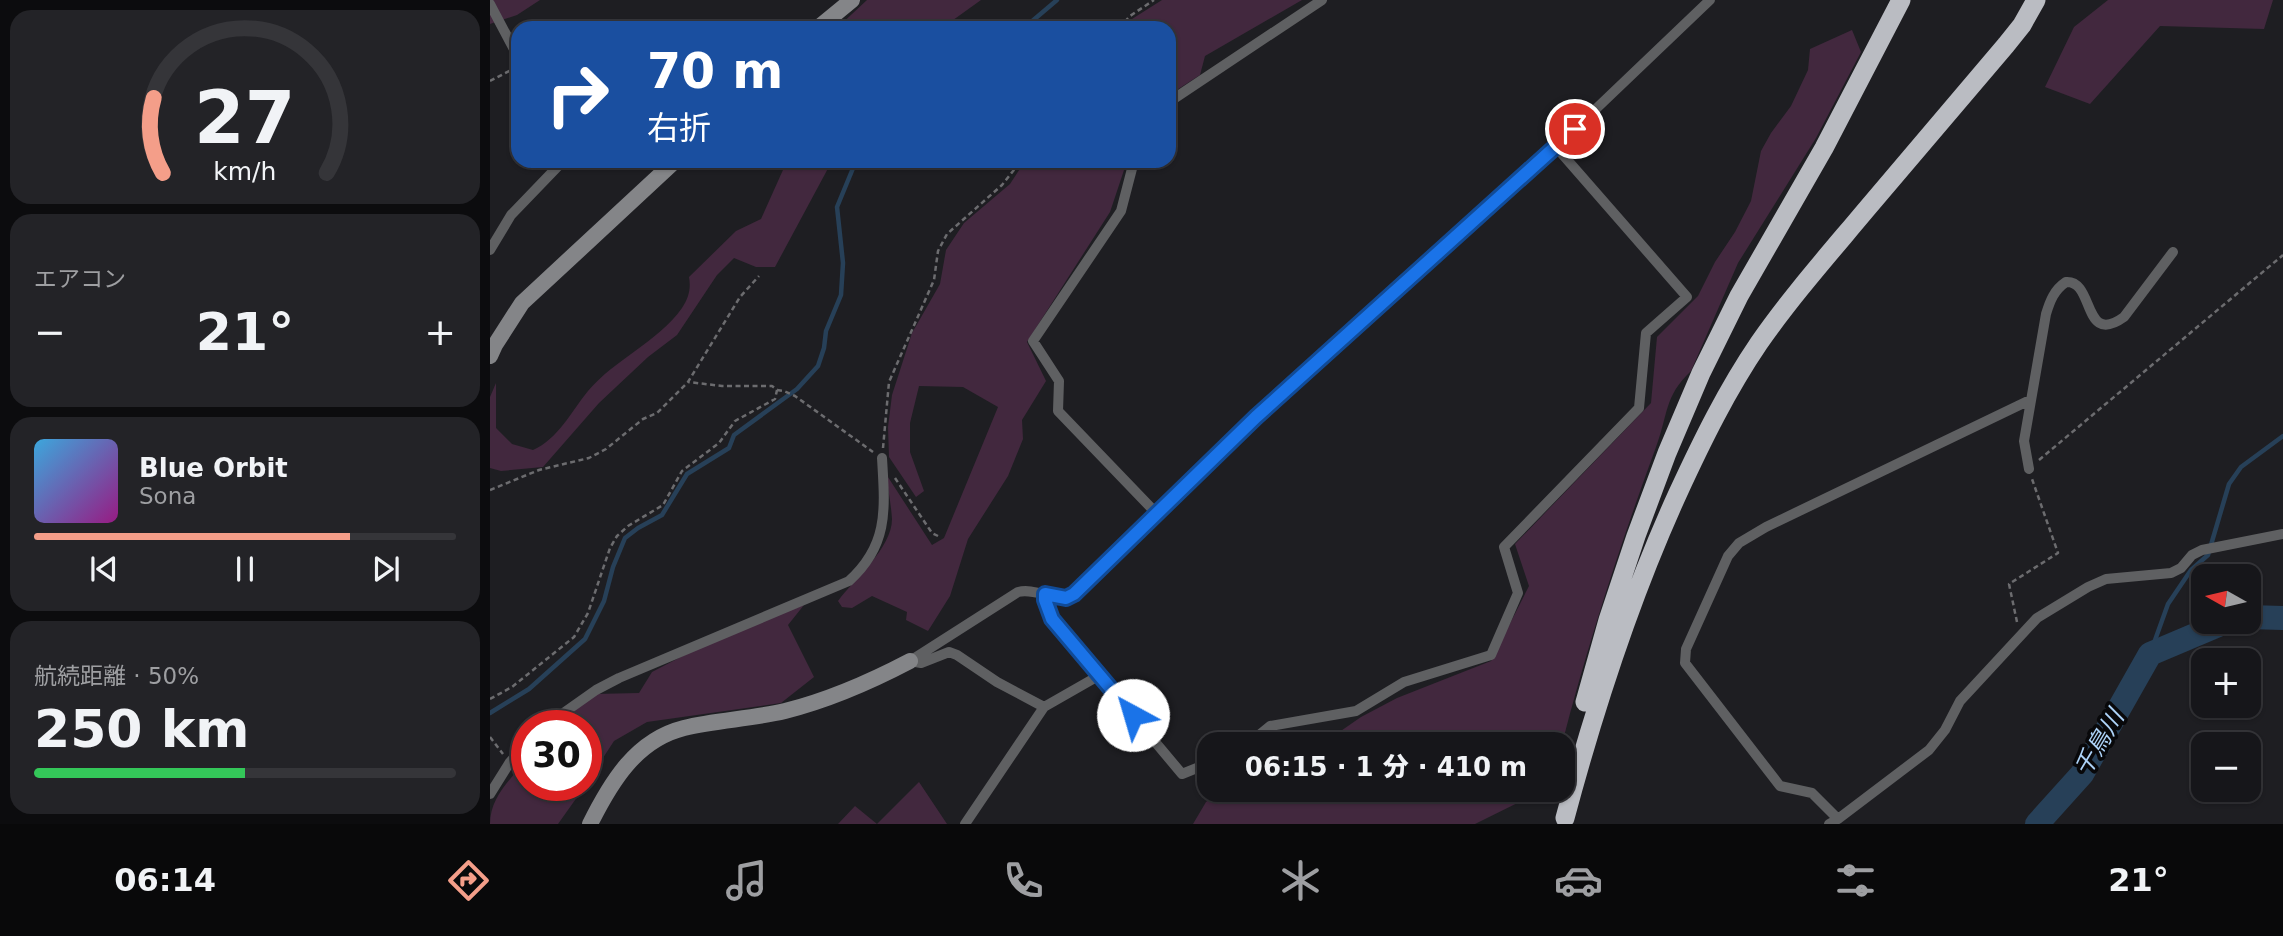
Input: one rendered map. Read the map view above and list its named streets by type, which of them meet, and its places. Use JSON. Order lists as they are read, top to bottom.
{
  "water": ["千鳥川"],
  "north": "left",
  "page": {
    "turn": ["70 m", "右折"],
    "tile": [
      "エアコン",
      ["航続距離 · 50%", "250 km"]
    ],
    "heat": ["−", "21°", "+"],
    "song": ["Blue Orbit", "Sona"],
    "map_buttons": ["+", "−"],
    "limit": "30",
    "trip": "06:15 · 1 分 · 410 m",
    "tabs": ["06:14", "21°"],
    "gauge": ["27", "km/h"]
  }
}
